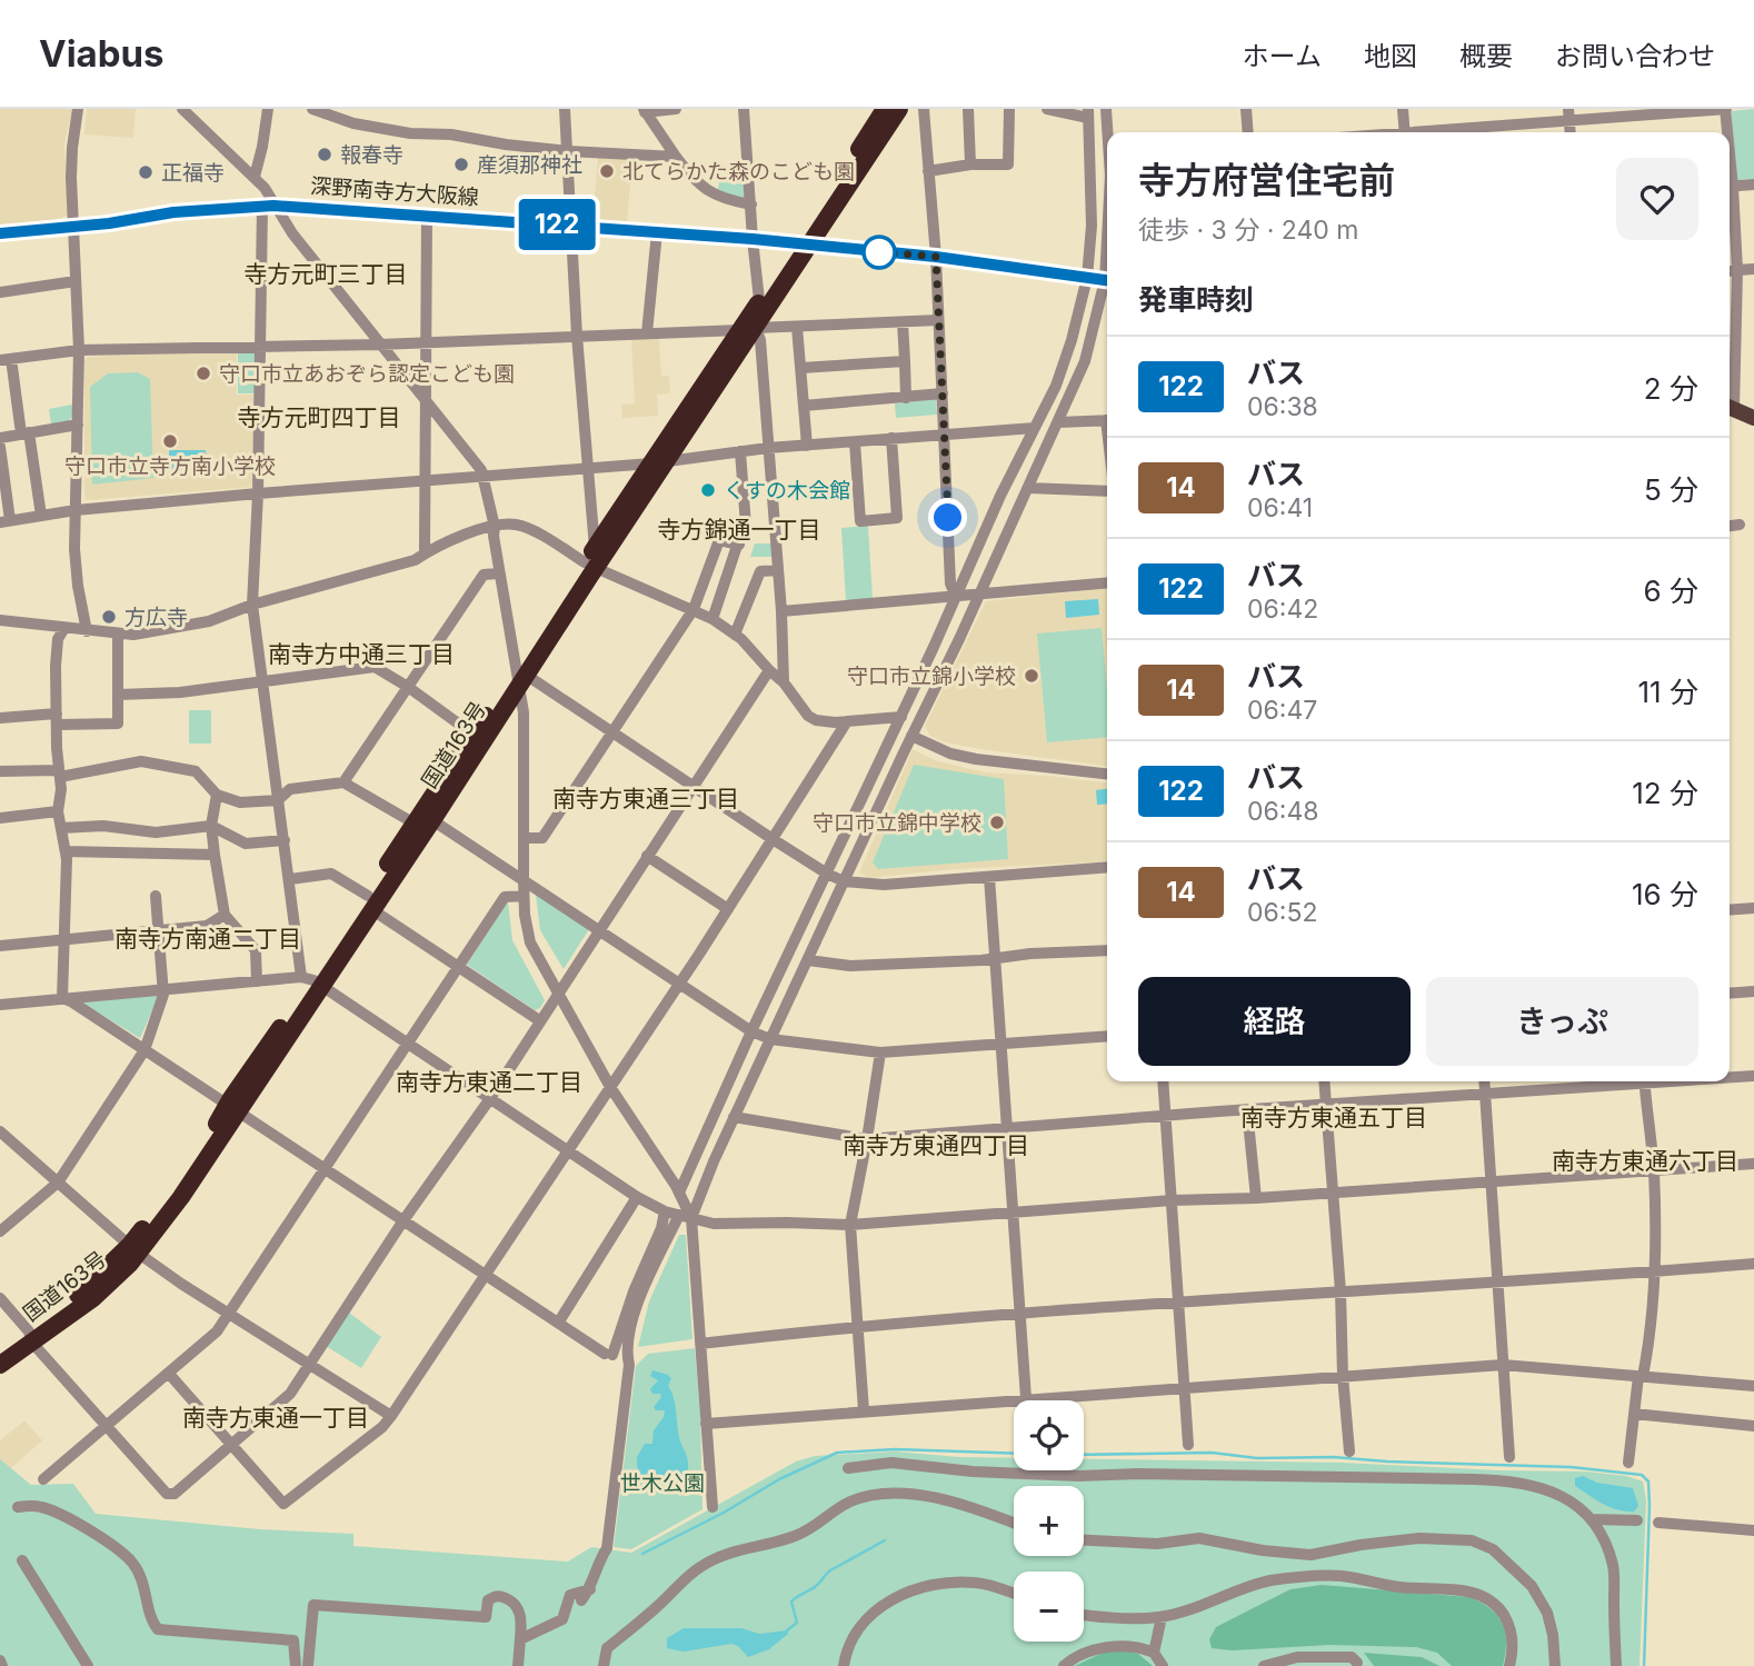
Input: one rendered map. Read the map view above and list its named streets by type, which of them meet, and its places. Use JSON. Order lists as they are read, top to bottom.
{
  "streets": {
    "highway": ["国道163号"],
    "main road": ["深野南寺方大阪線"]
  },
  "crossings": [
    ["深野南寺方大阪線", "国道163号"]
  ],
  "districts": [
    "寺方元町三丁目",
    "寺方元町四丁目",
    "寺方錦通一丁目",
    "南寺方中通三丁目",
    "南寺方東通三丁目",
    "南寺方南通二丁目",
    "南寺方東通二丁目",
    "南寺方東通五丁目",
    "南寺方東通四丁目",
    "南寺方東通六丁目",
    "南寺方東通一丁目"
  ],
  "parks": ["世木公園"],
  "places": [
    "報春寺",
    "産須那神社",
    "北てらかた森のこども園",
    "正福寺",
    "守口市立あおぞら認定こども園",
    "守口市立寺方南小学校",
    "くすの木会館",
    "方広寺",
    "守口市立錦小学校",
    "守口市立錦中学校"
  ],
  "lines": ["bus line 122"],
  "page": {
    "header": "Viabus",
    "nav": [
      "ホーム",
      "地図",
      "概要",
      "お問い合わせ"
    ],
    "on_map": "122",
    "heading": [
      ["寺方府営住宅前", "徒歩 · 3 分 · 240 m"],
      "発車時刻"
    ],
    "list": [
      {
        "mark": "122",
        "name": "バス",
        "note": "06:38",
        "value": "2 分"
      },
      {
        "mark": "14",
        "name": "バス",
        "note": "06:41",
        "value": "5 分"
      },
      {
        "mark": "122",
        "name": "バス",
        "note": "06:42",
        "value": "6 分"
      },
      {
        "mark": "14",
        "name": "バス",
        "note": "06:47",
        "value": "11 分"
      },
      {
        "mark": "122",
        "name": "バス",
        "note": "06:48",
        "value": "12 分"
      },
      {
        "mark": "14",
        "name": "バス",
        "note": "06:52",
        "value": "16 分"
      }
    ],
    "buttons": ["経路", "きっぷ"],
    "map_buttons": ["+", "−"]
  }
}
